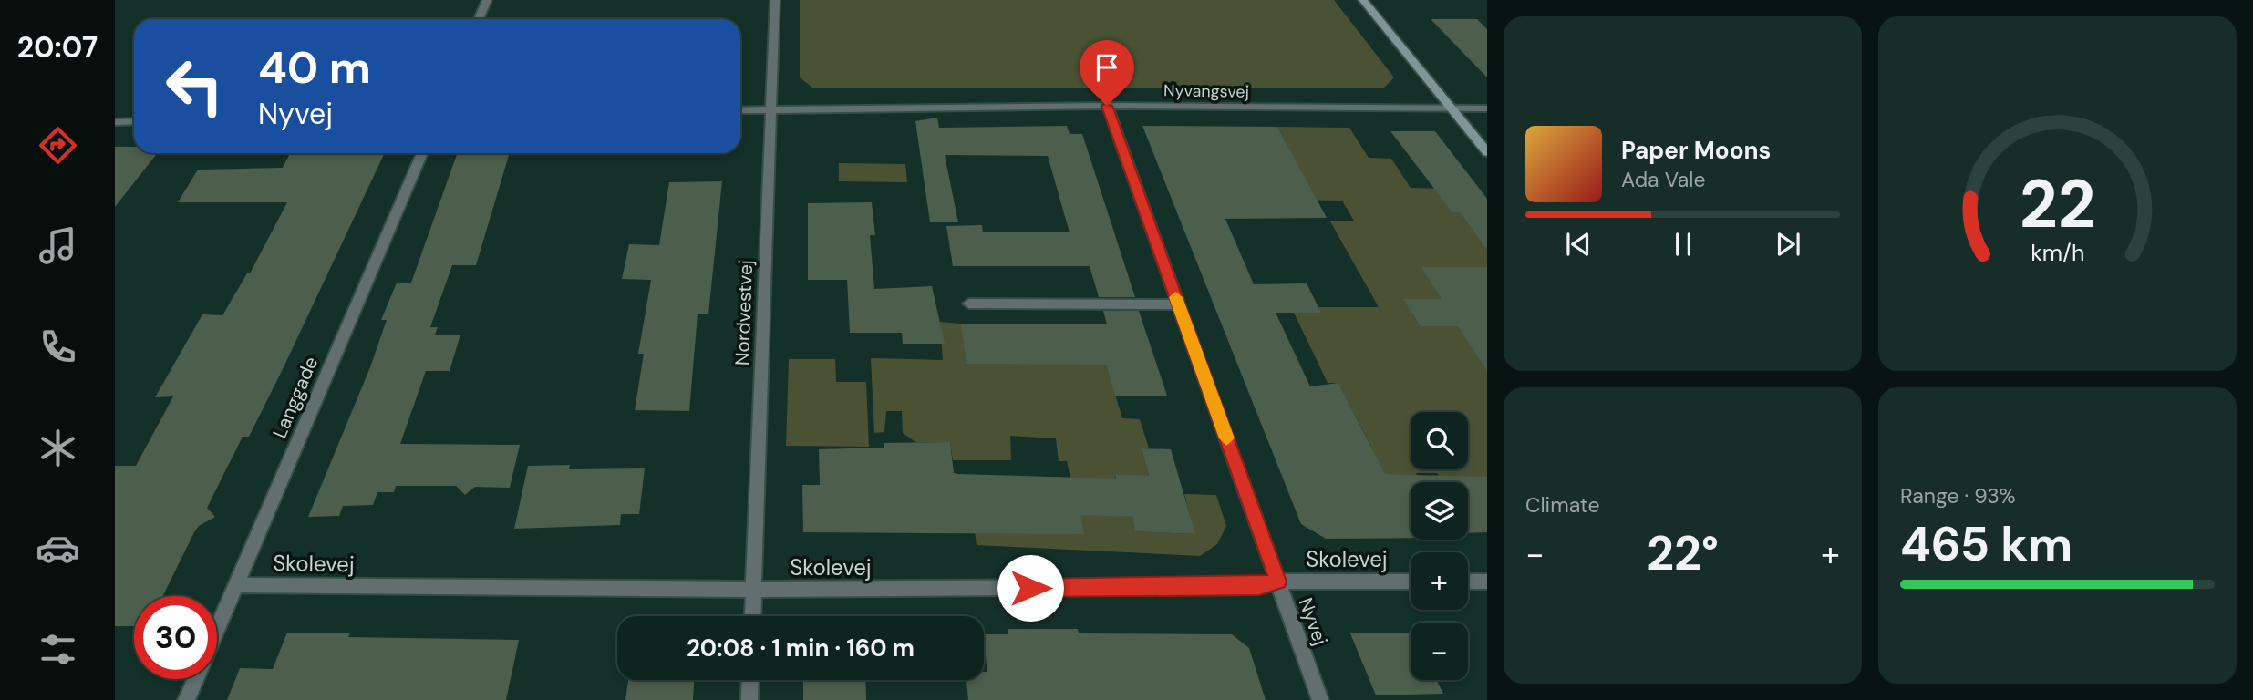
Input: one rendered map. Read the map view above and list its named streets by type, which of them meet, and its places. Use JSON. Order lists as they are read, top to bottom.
{
  "streets": {
    "street": [
      "Nyvangsvej",
      "Nordvestvej",
      "Langgade",
      "Skolevej",
      "Nyvej"
    ]
  },
  "crossings": [
    ["Nyvangsvej", "Nordvestvej"],
    ["Nyvangsvej", "Nyvej"],
    ["Nordvestvej", "Skolevej"],
    ["Langgade", "Skolevej"],
    ["Skolevej", "Nyvej"]
  ],
  "page": {
    "tabs": "20:07",
    "turn": ["40 m", "Nyvej"],
    "song": ["Paper Moons", "Ada Vale"],
    "tile": [
      "Climate",
      ["Range · 93%", "465 km"]
    ],
    "map_buttons": ["+", "−"],
    "heat": ["−", "22°", "+"],
    "limit": "30",
    "trip": "20:08 · 1 min · 160 m",
    "gauge": ["22", "km/h"]
  }
}
